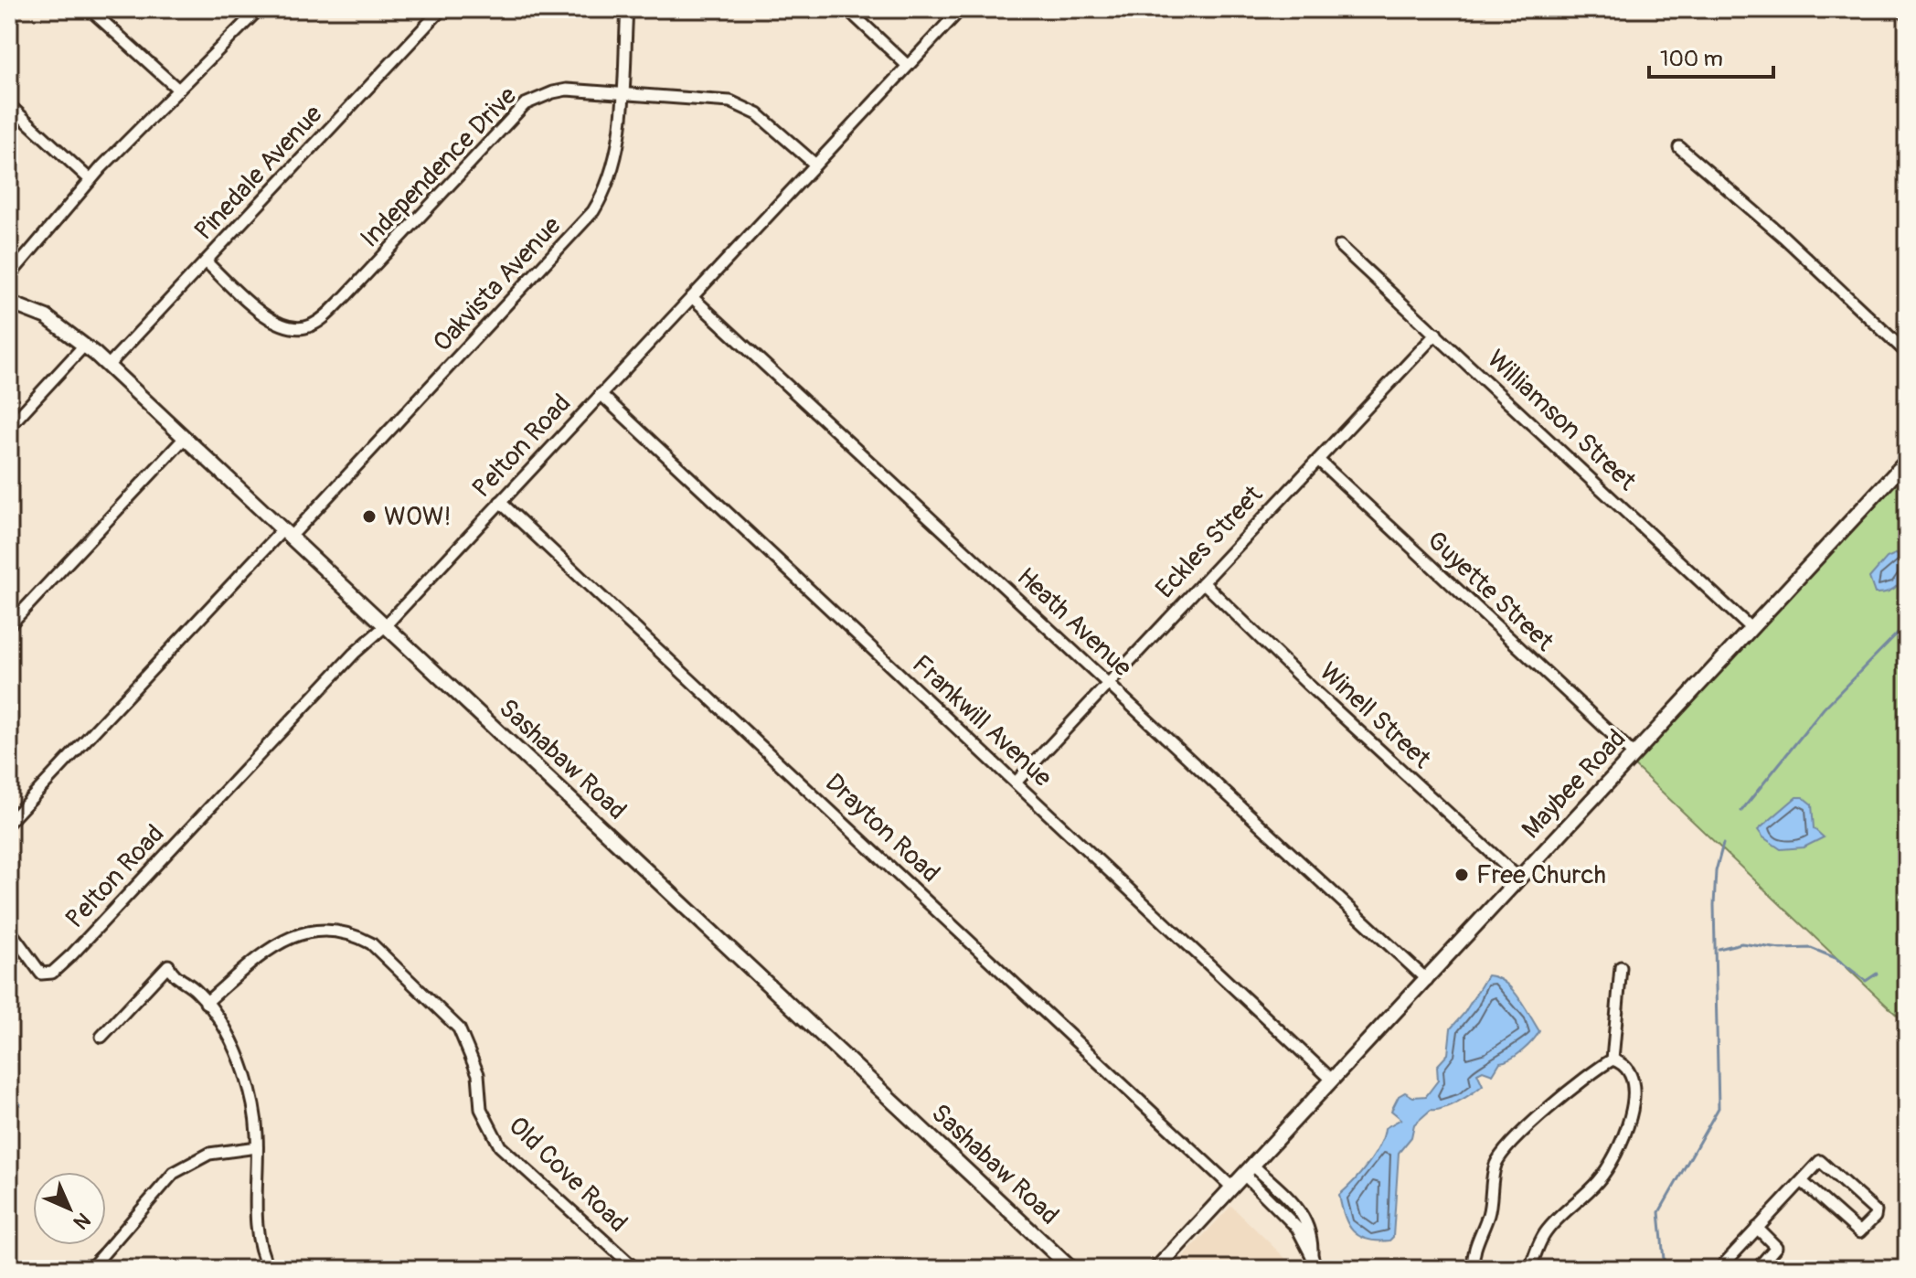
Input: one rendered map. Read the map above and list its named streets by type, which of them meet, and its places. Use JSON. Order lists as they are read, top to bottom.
{
  "streets": {
    "street": [
      "Independence Drive",
      "Pinedale Avenue",
      "Oakvista Avenue",
      "Williamson Street",
      "Pelton Road",
      "Eckles Street",
      "Guyette Street",
      "Heath Avenue",
      "Winell Street",
      "Frankwill Avenue",
      "Sashabaw Road",
      "Maybee Road",
      "Drayton Road",
      "Old Cove Road"
    ]
  },
  "crossings": [
    ["Independence Drive", "Pinedale Avenue"],
    ["Independence Drive", "Oakvista Avenue"],
    ["Independence Drive", "Pelton Road"],
    ["Pinedale Avenue", "Sashabaw Road"],
    ["Oakvista Avenue", "Sashabaw Road"],
    ["Williamson Street", "Eckles Street"],
    ["Williamson Street", "Maybee Road"],
    ["Pelton Road", "Heath Avenue"],
    ["Pelton Road", "Frankwill Avenue"],
    ["Pelton Road", "Sashabaw Road"],
    ["Pelton Road", "Drayton Road"],
    ["Eckles Street", "Guyette Street"],
    ["Eckles Street", "Heath Avenue"],
    ["Eckles Street", "Winell Street"],
    ["Eckles Street", "Frankwill Avenue"],
    ["Guyette Street", "Maybee Road"],
    ["Heath Avenue", "Maybee Road"],
    ["Winell Street", "Maybee Road"],
    ["Frankwill Avenue", "Maybee Road"],
    ["Maybee Road", "Drayton Road"]
  ],
  "places": ["WOW!", "Free Church"],
  "scale_bar": "100 m",
  "north": "bottom right"
}
